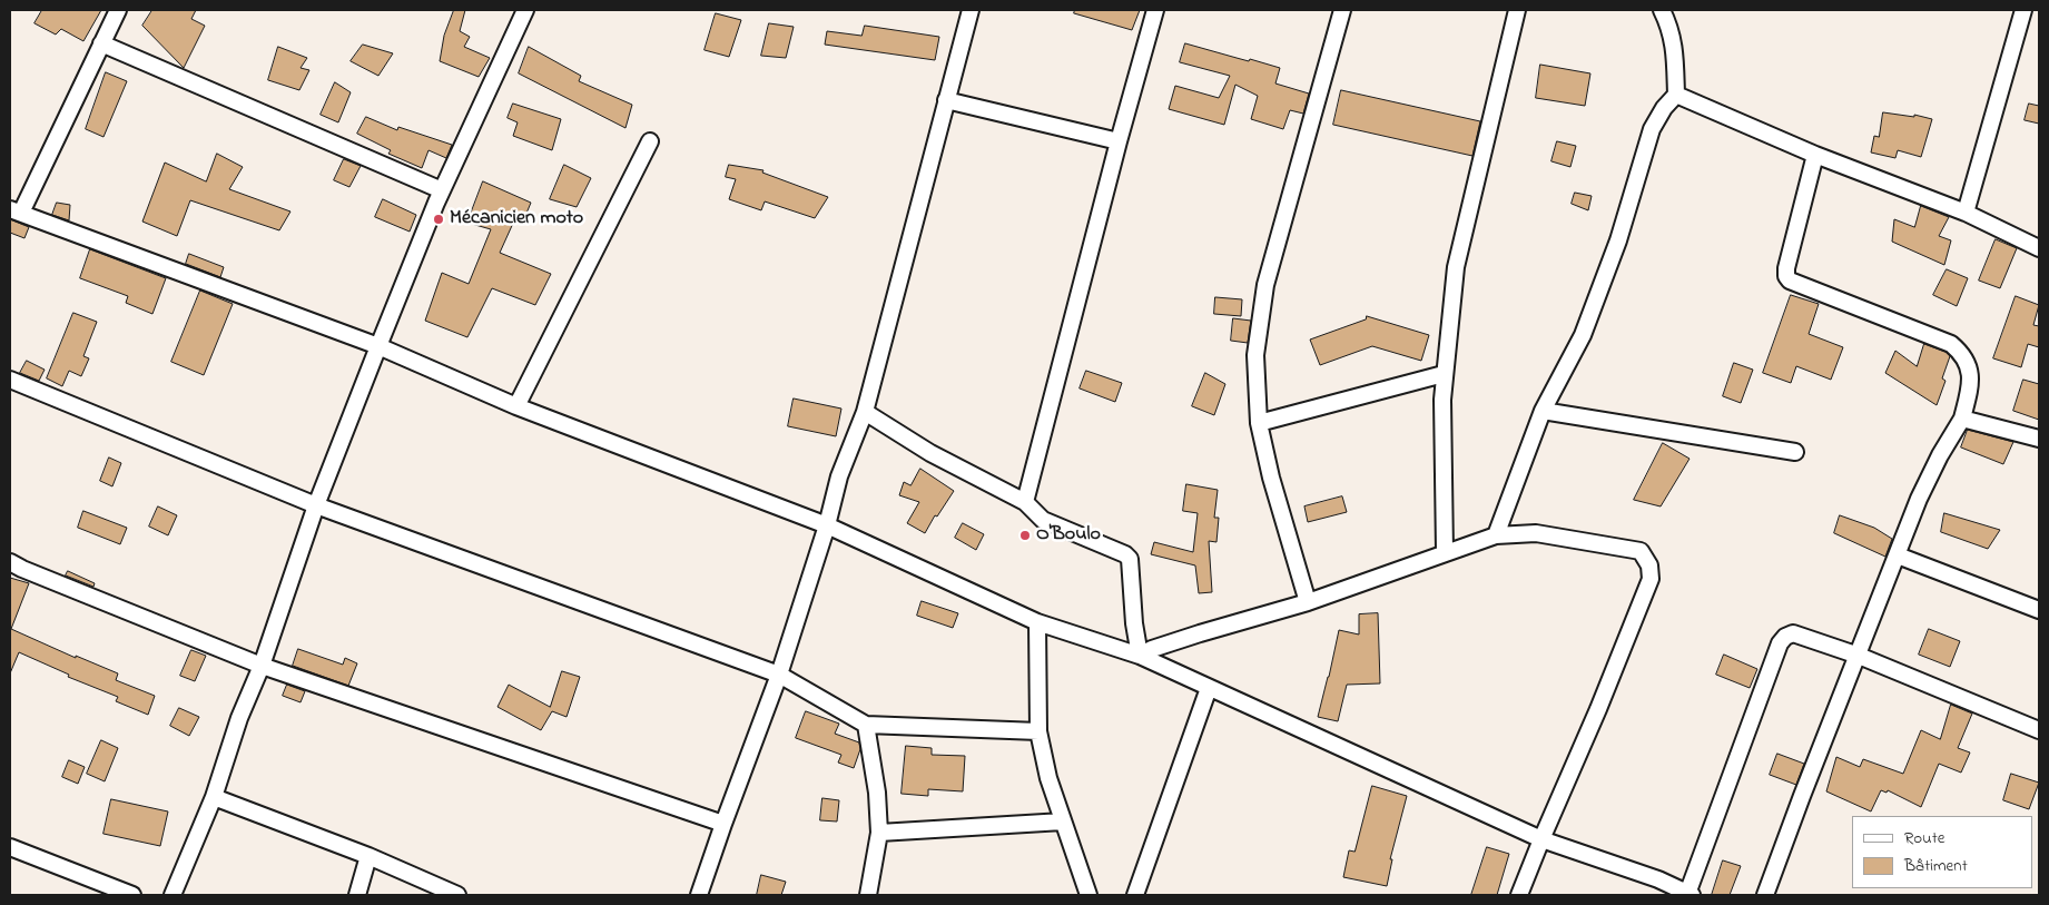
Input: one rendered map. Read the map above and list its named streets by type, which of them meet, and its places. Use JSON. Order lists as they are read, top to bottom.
{
  "places": ["Mécanicien moto", "O'Boulo"],
  "legend": ["Route", "Bâtiment"]
}
